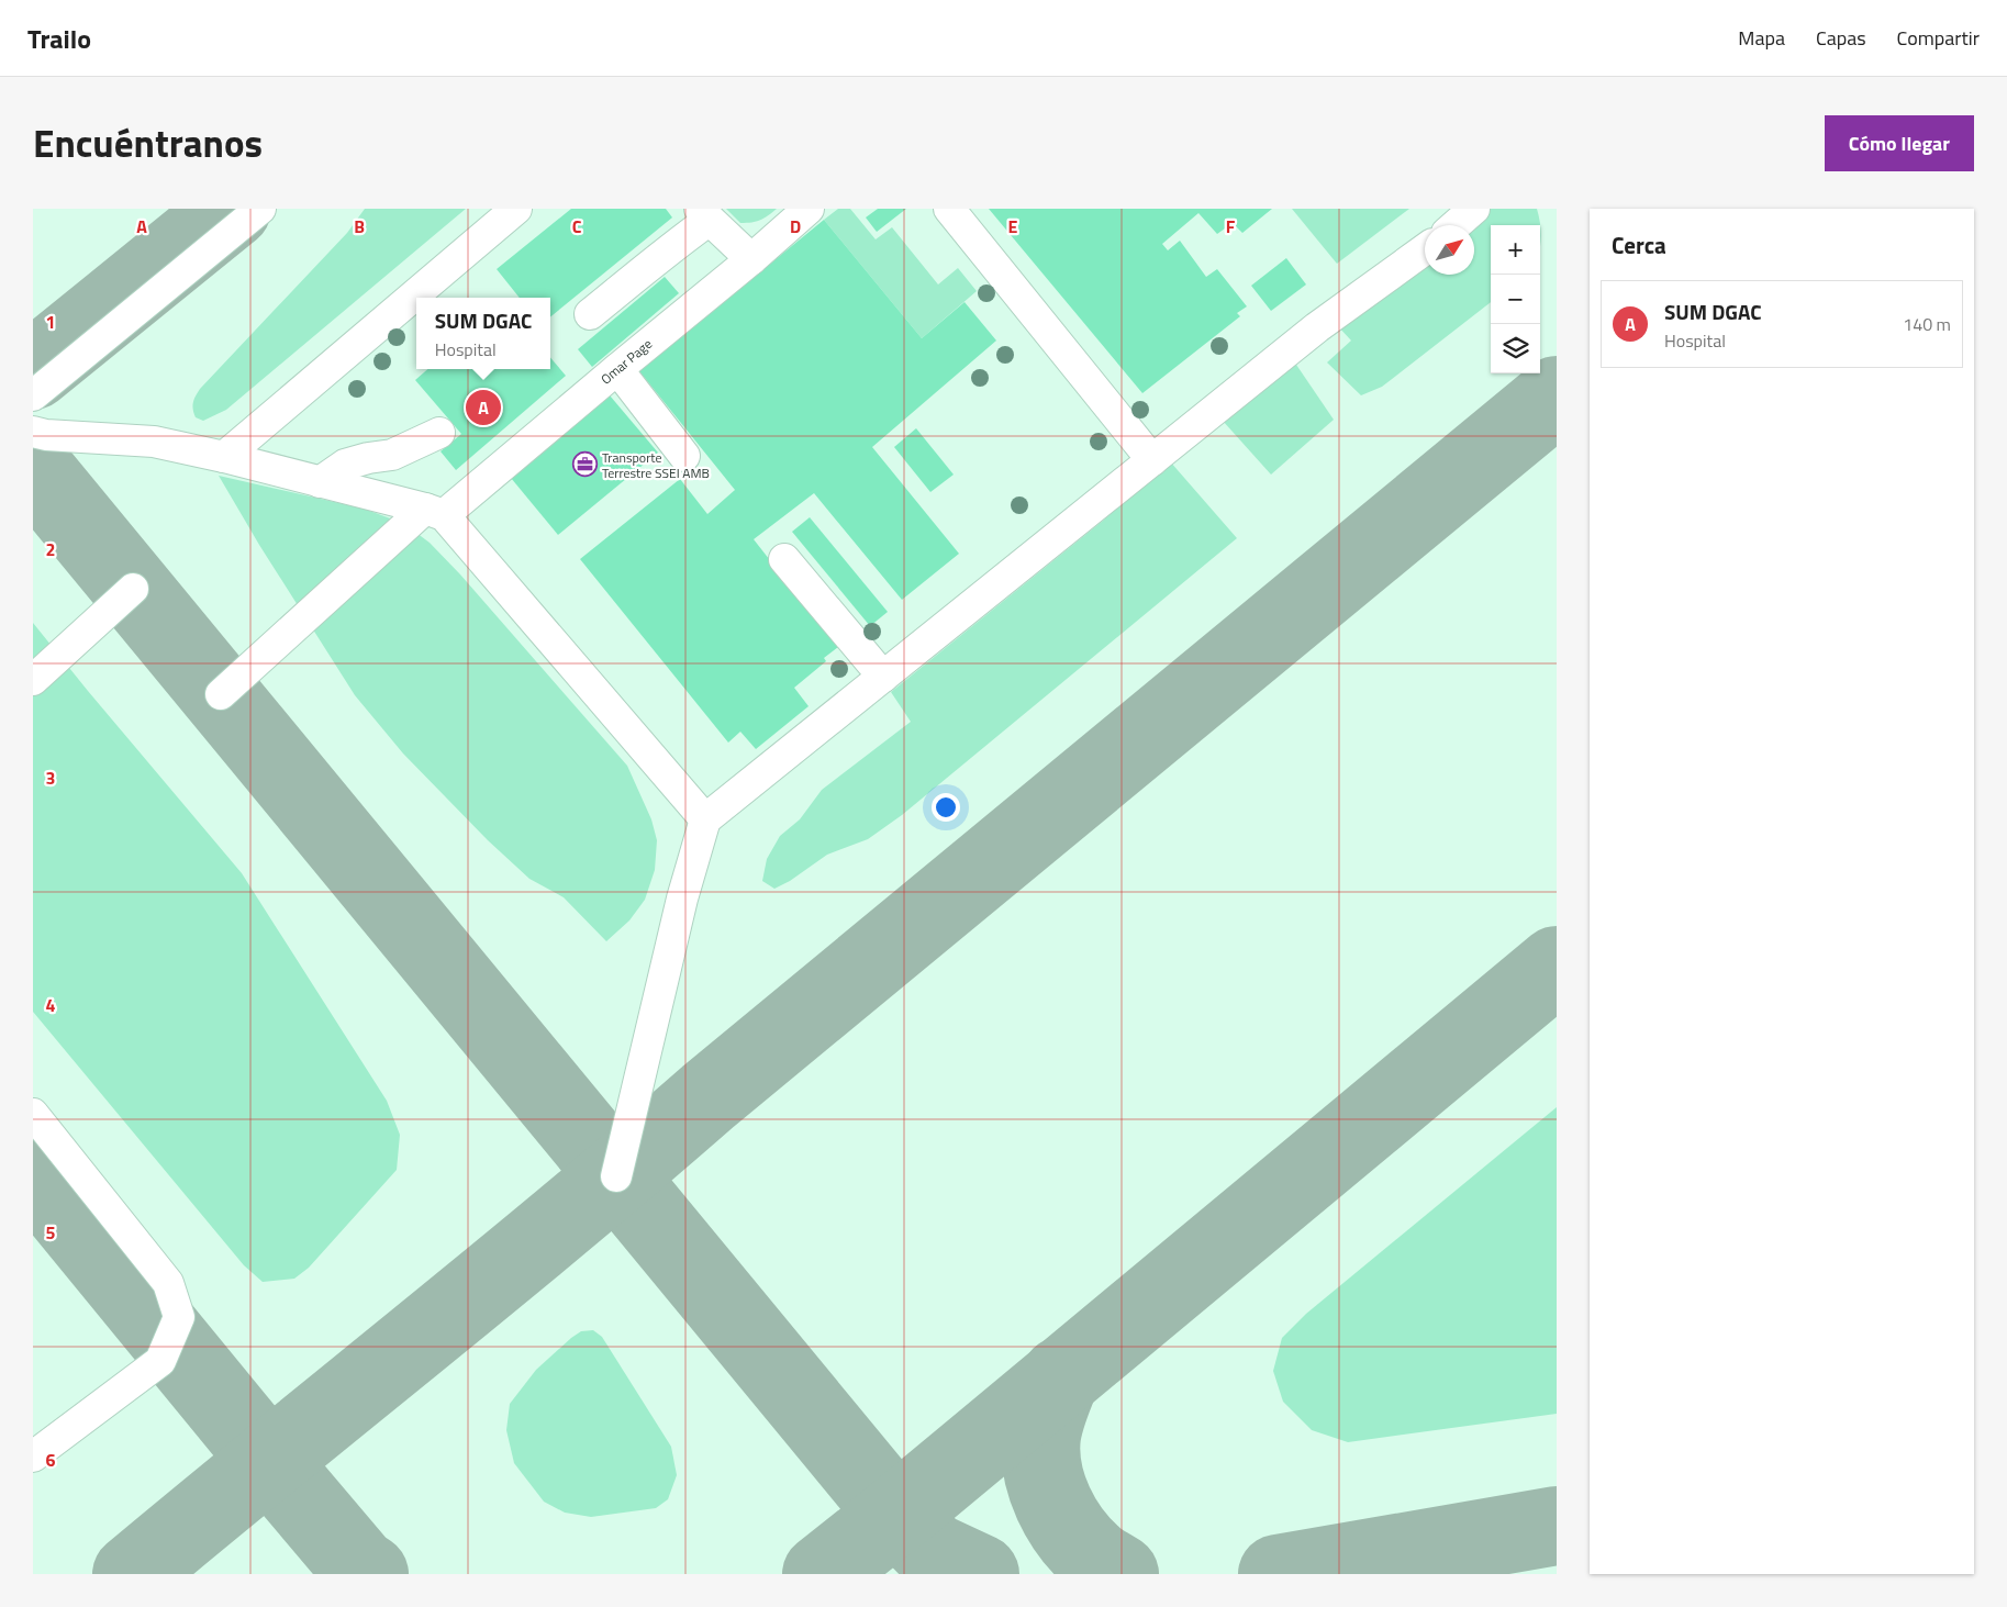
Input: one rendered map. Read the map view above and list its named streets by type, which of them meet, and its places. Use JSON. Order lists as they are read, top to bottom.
{
  "streets": {
    "lane": ["Omar Page"]
  },
  "places": {
    "office": ["Transporte Terrestre SSEI AMB"]
  },
  "north": "top right",
  "page": {
    "header": "Trailo",
    "nav": ["Mapa", "Capas", "Compartir"],
    "title": "Encuéntranos",
    "buttons": "Cómo llegar",
    "heading": "Cerca",
    "map_buttons": ["+", "−"],
    "list": [
      {
        "mark": "A",
        "name": "SUM DGAC",
        "note": "Hospital",
        "value": "140 m"
      }
    ],
    "popup": ["SUM DGAC", "Hospital"],
    "pins": "A"
  },
  "grid": {
    "columns": [
      "A",
      "B",
      "C",
      "D",
      "E",
      "F"
    ],
    "rows": [
      "1",
      "2",
      "3",
      "4",
      "5",
      "6"
    ]
  }
}
